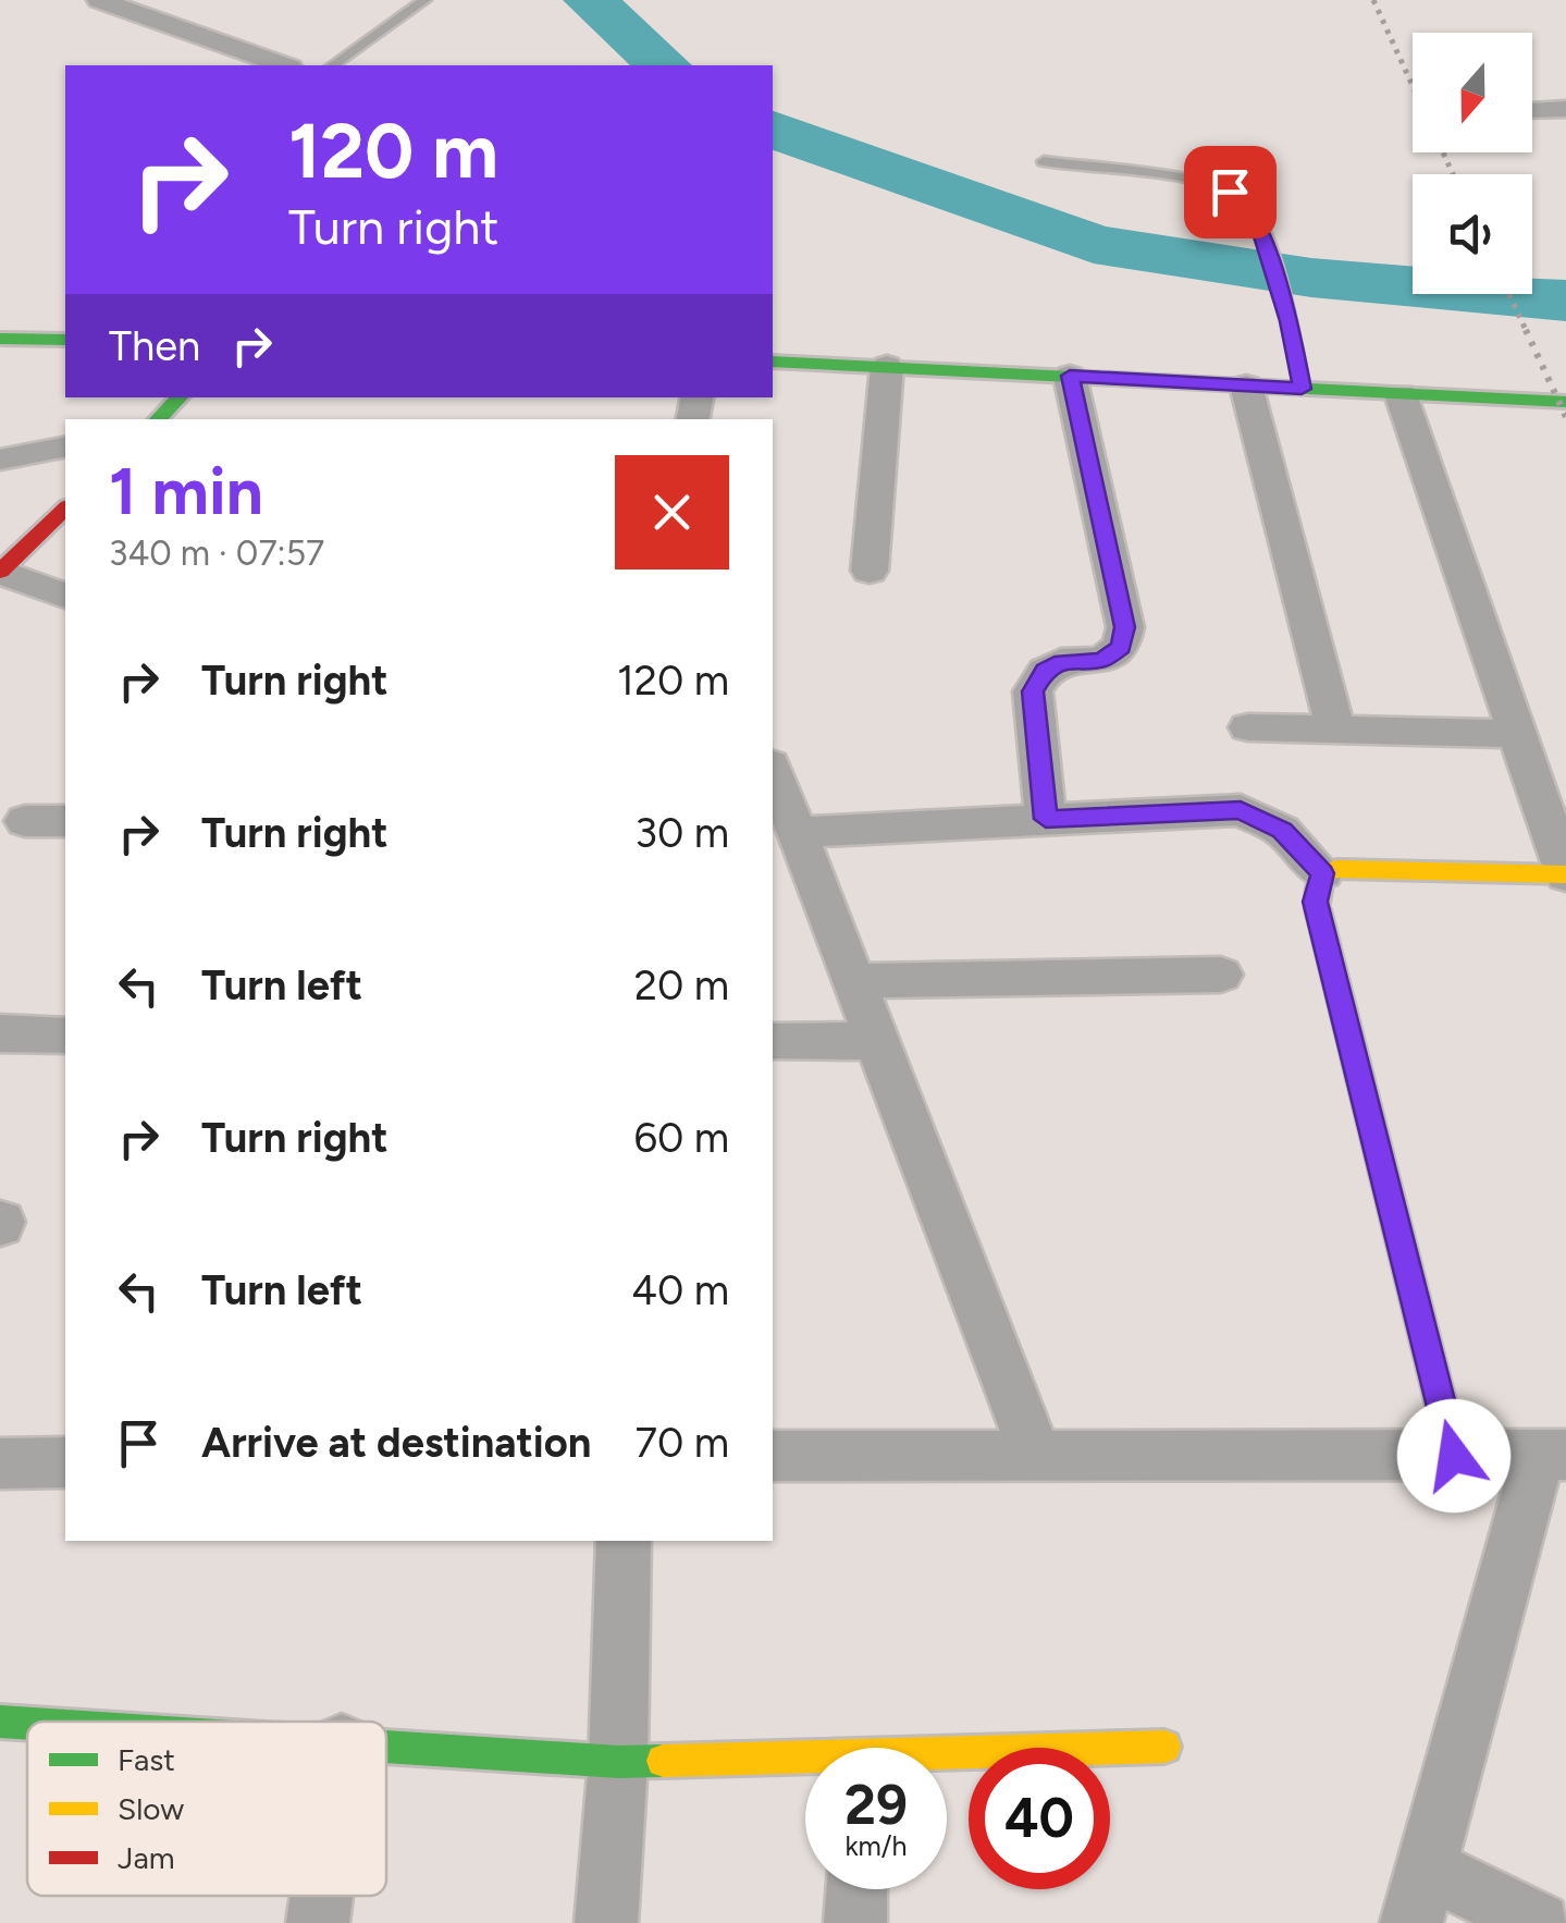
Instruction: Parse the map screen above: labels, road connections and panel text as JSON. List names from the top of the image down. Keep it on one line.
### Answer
{"legend":["Fast","Slow","Jam"],"north":"bottom","page":{"turn":["120 m","Turn right"],"then":"Then","heading":["1 min","340 m · 07:57"],"list":[{"name":"Turn right","value":"120 m"},{"name":"Turn right","value":"30 m"},{"name":"Turn left","value":"20 m"},{"name":"Turn right","value":"60 m"},{"name":"Turn left","value":"40 m"},{"name":"Arrive at destination","value":"70 m"}],"speed":"29 km/h","limit":"40"}}
